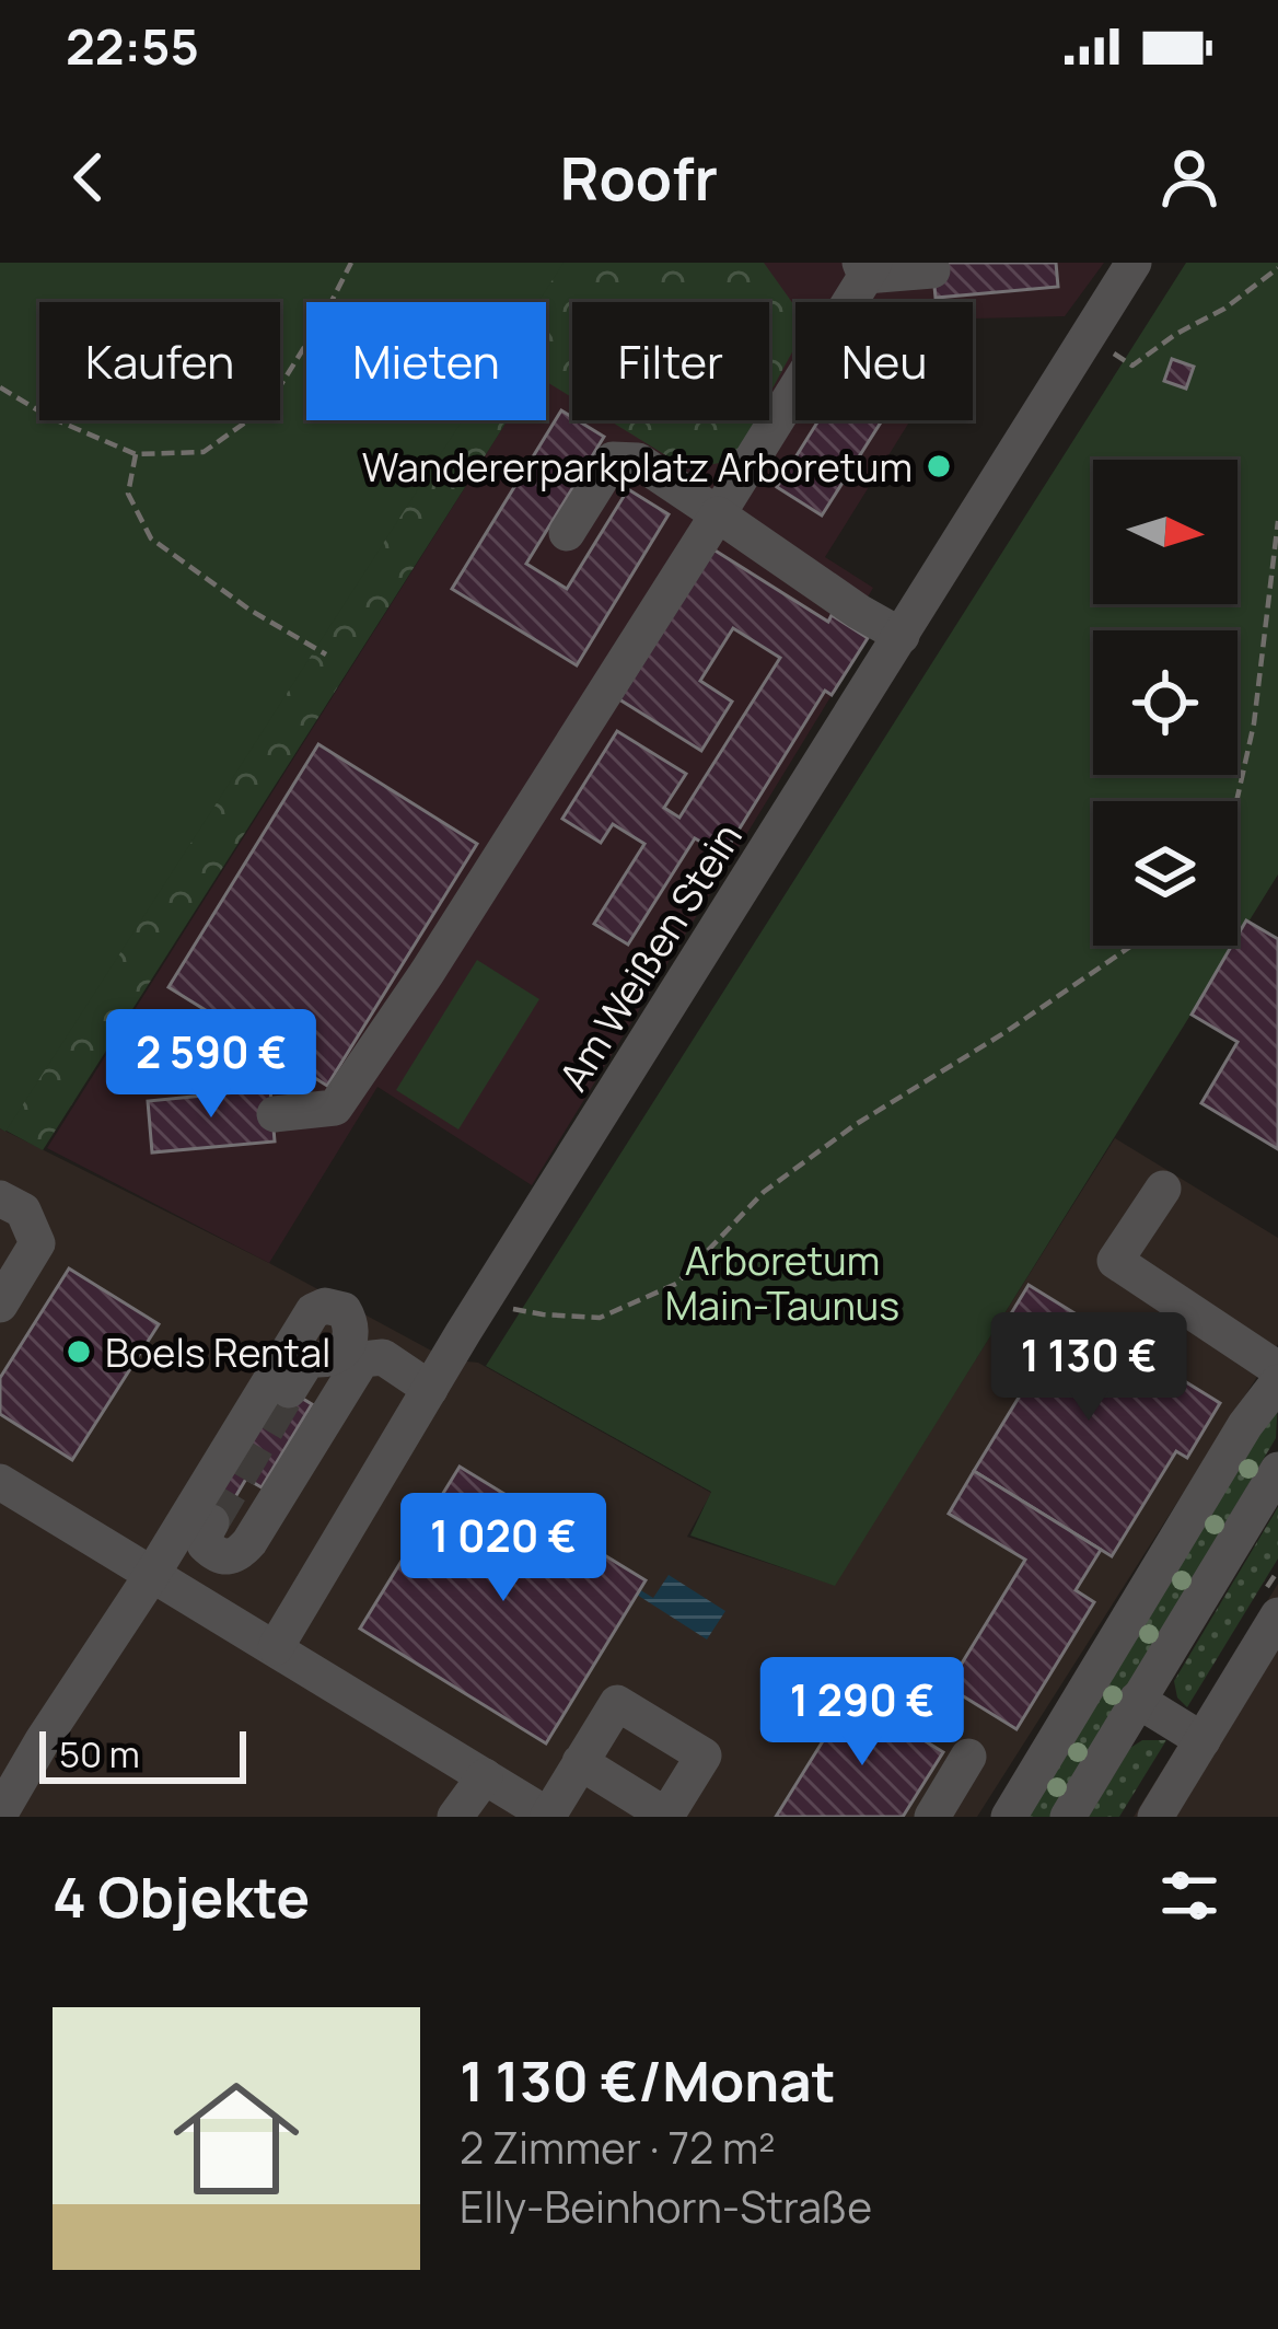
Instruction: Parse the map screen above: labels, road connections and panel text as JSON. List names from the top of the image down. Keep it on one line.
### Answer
{"streets":{"street":["Am Weißen Stein"]},"parks":["Arboretum Main-Taunus"],"places":["Wandererparkplatz Arboretum","Boels Rental"],"scale_bar":"50 m","north":"right","page":{"status":"22:55","header":"Roofr","chip":["Kaufen","Mieten","Filter","Neu"],"price":["2 590 €","1 130 €","1 020 €","1 290 €"],"scale":"50 m","heading":"4 Objekte","list":[{"name":"1 130 €/Monat","note":"2 Zimmer · 72 m² · Elly-Beinhorn-Straße"}]}}
